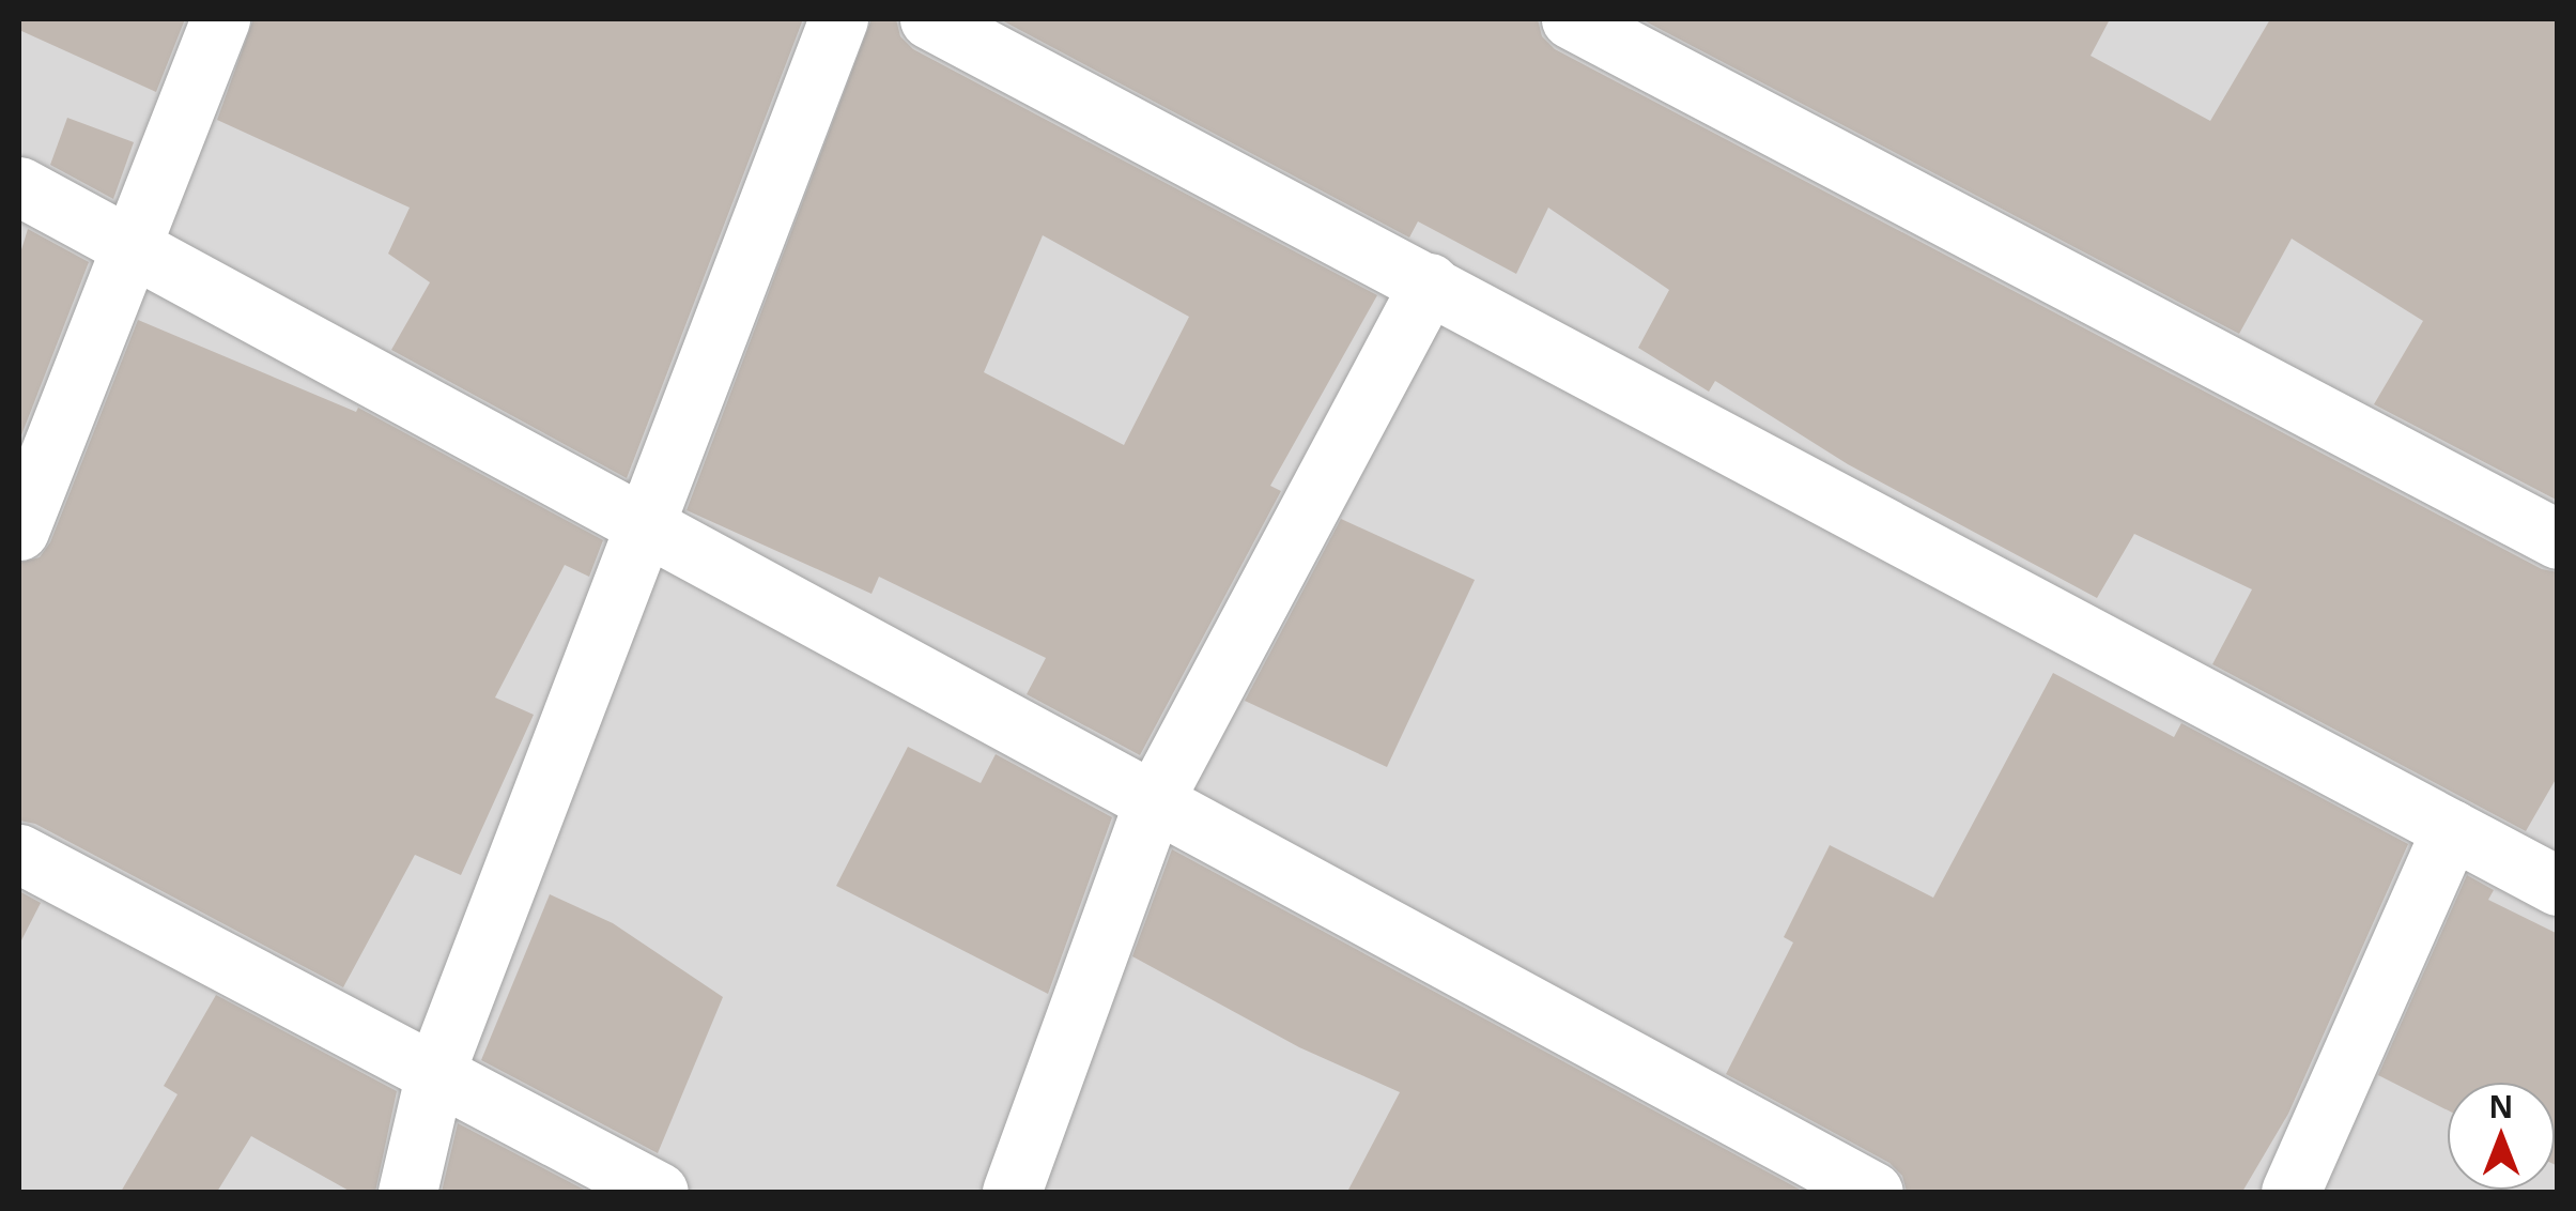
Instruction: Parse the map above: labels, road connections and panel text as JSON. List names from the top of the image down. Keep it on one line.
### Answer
{"north":"top"}
